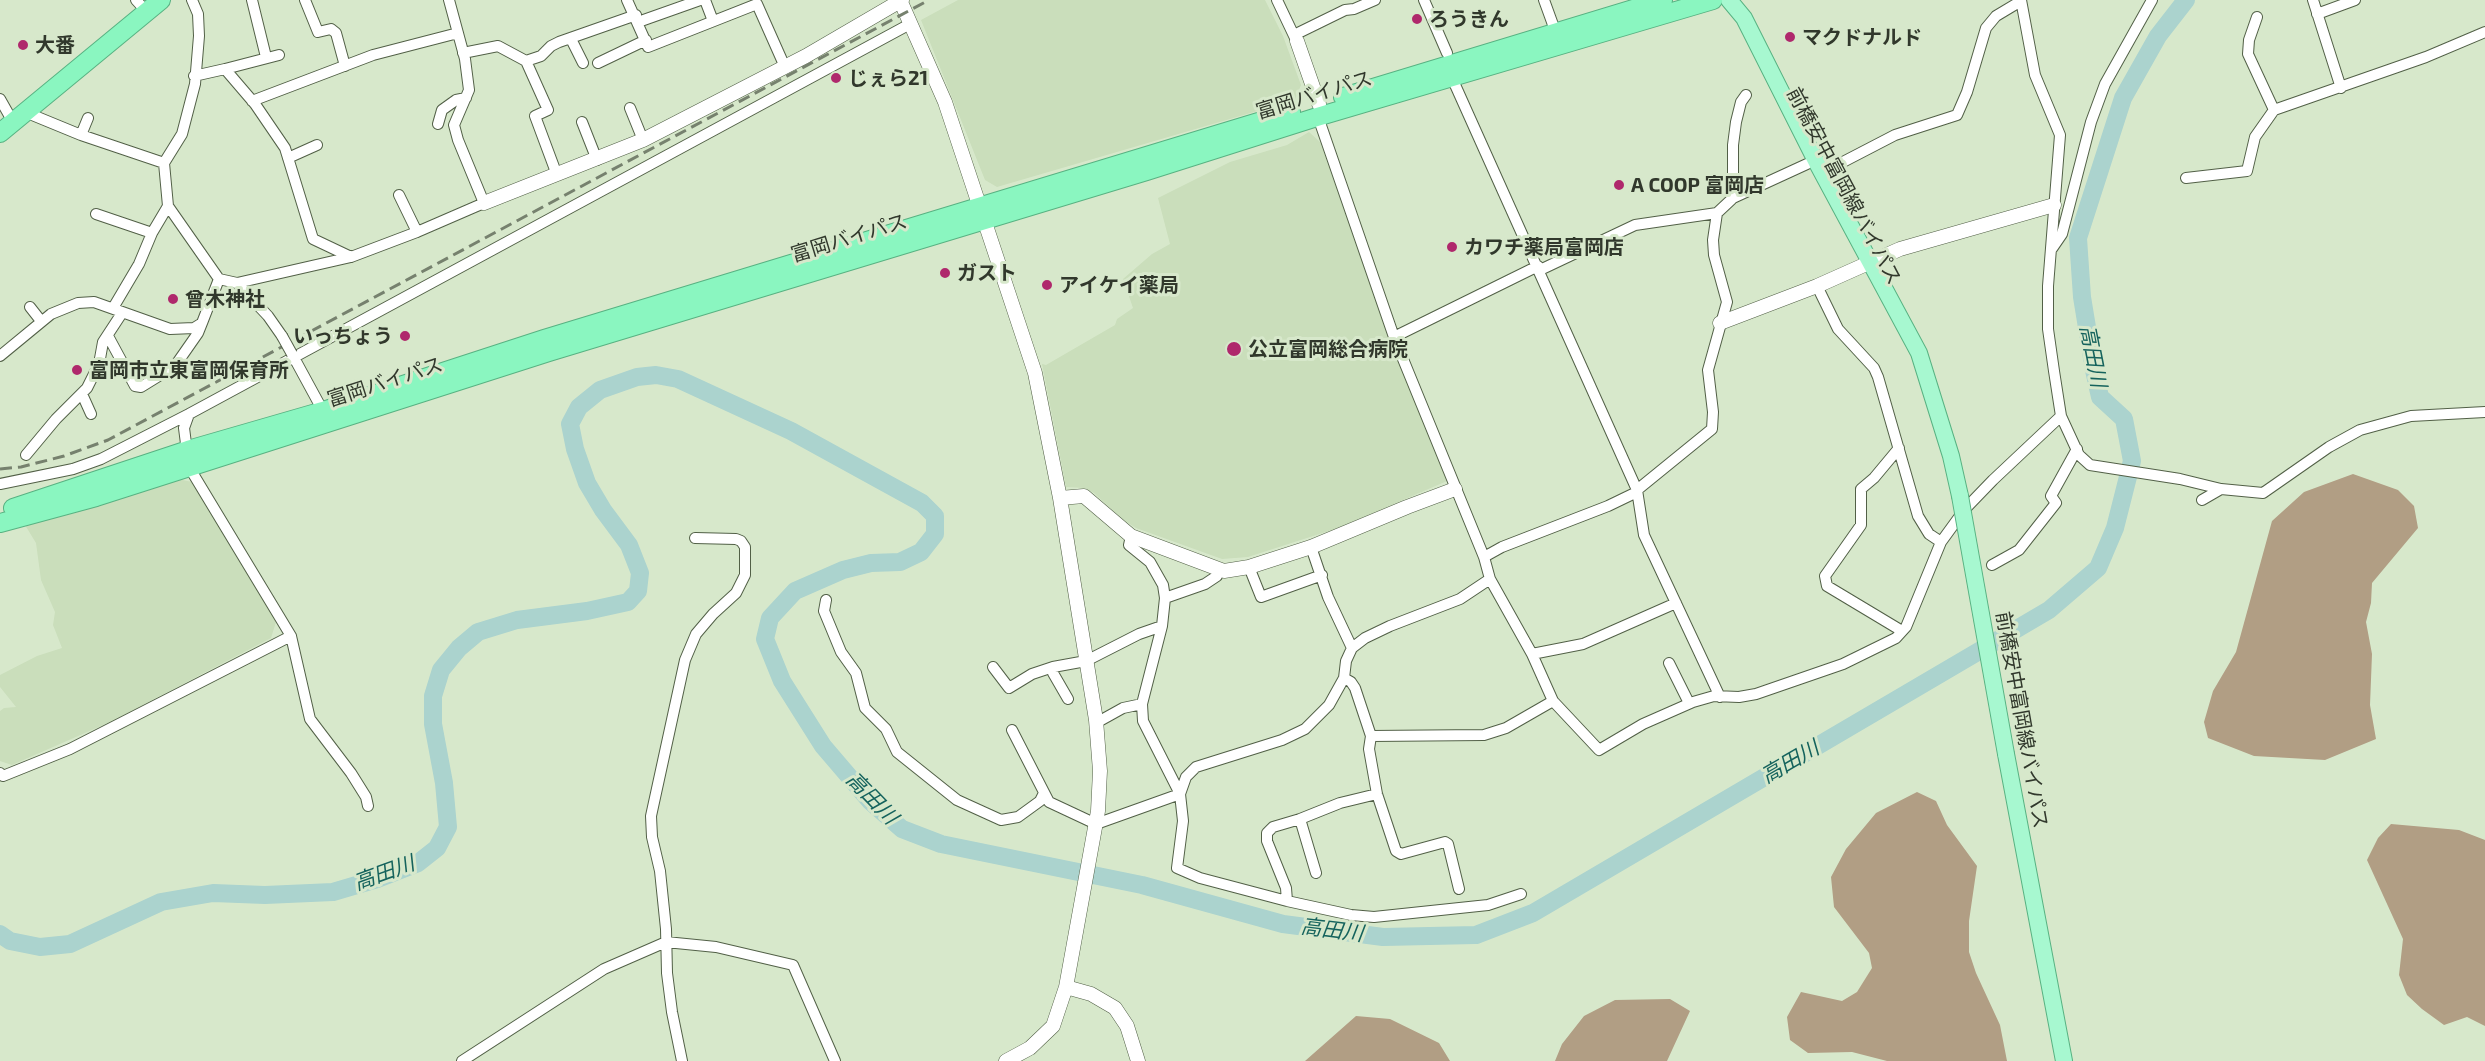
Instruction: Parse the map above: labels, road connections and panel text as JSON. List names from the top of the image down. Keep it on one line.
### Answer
{"streets":{"highway":["富岡バイパス"],"main road":["前橋安中富岡線バイパス"]},"water":["高田川"],"places":["ろうきん","マクドナルド","大番","じぇら21","A COOP 富岡店","カワチ薬局富岡店","ガスト","アイケイ薬局","曾木神社","いっちょう","公立富岡総合病院","富岡市立東富岡保育所"]}
